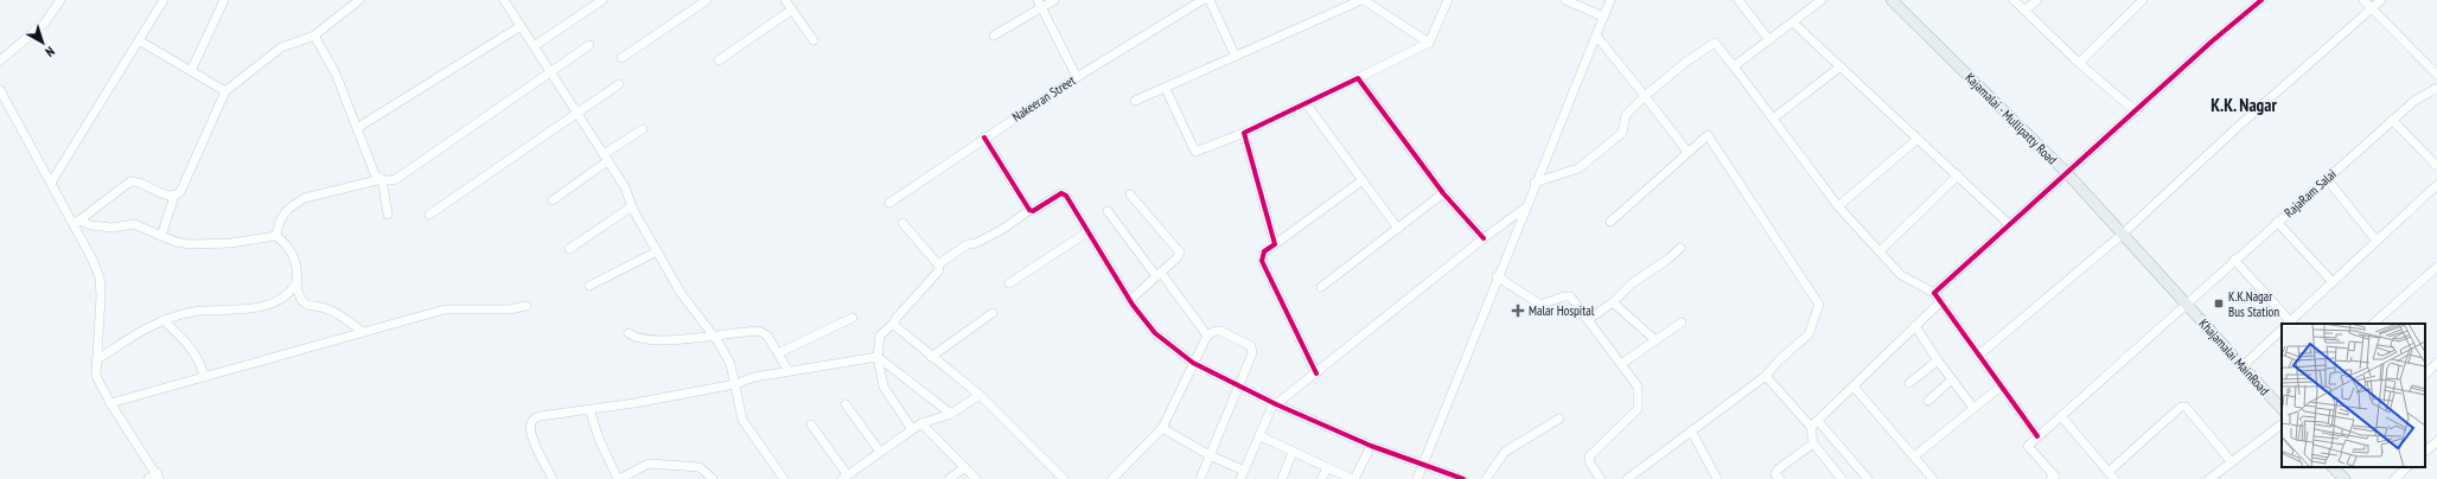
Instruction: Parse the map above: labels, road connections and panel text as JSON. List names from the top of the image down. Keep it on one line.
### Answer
{"streets":{"main road":["Kajamalai - Mullipatty Road","Khajamalai MainRoad"],"street":["Nakeeran Street","RajaRam Salai"]},"crossings":[["Kajamalai - Mullipatty Road","RajaRam Salai"],["Kajamalai - Mullipatty Road","Khajamalai MainRoad"],["RajaRam Salai","Khajamalai MainRoad"]],"districts":["K.K. Nagar"],"places":{"transit":["K.K.Nagar Bus Station"],"health":["Malar Hospital"]},"north":"bottom right"}
